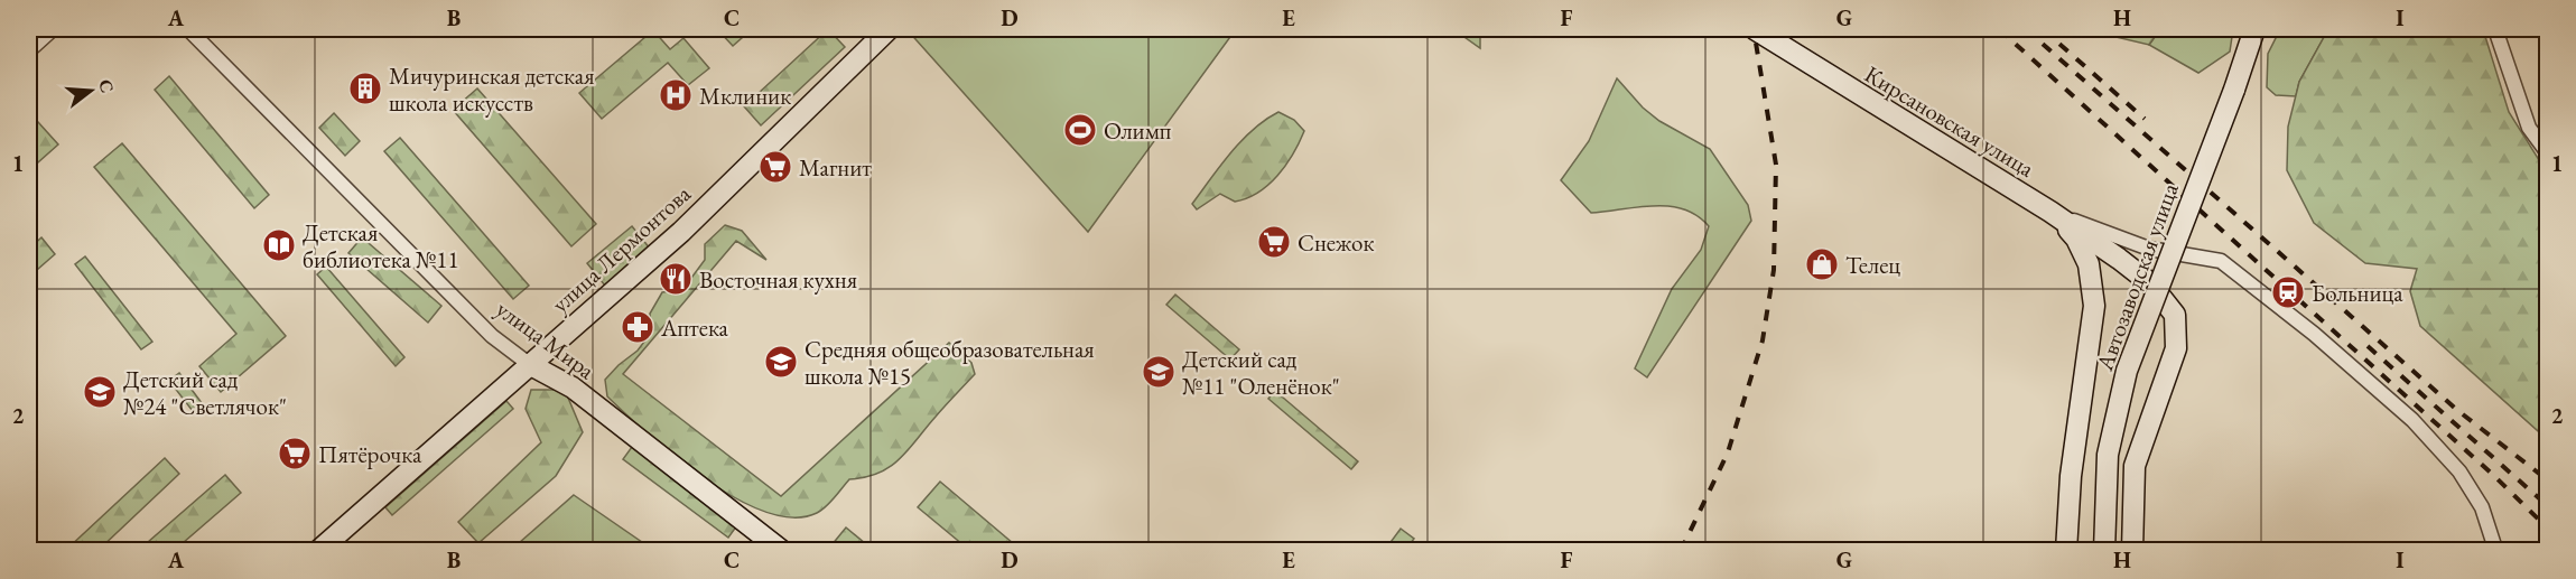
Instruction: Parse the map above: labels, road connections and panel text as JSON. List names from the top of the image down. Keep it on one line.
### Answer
{"streets":{"main road":["Кирсановская улица","улица Лермонтова","Автозаводская улица","улица Мира"]},"crossings":[["улица Лермонтова","улица Мира"]],"places":{"building":["Мичуринская детская школа искусств"],"hospital":["Мклиник"],"sports":["Олимп"],"supermarket":["Магнит","Снежок","Пятёрочка"],"library":["Детская библиотека №11"],"shop":["Телец"],"restaurant":["Восточная кухня"],"station":["Больница"],"pharmacy":["Аптека"],"school or university":["Средняя общеобразовательная школа №15","Детский сад №11 \"Оленёнок\"","Детский сад №24 \"Светлячок\""]},"north":"right","grid":{"columns":["A","B","C","D","E","F","G","H","I"],"rows":["1","2"]}}
